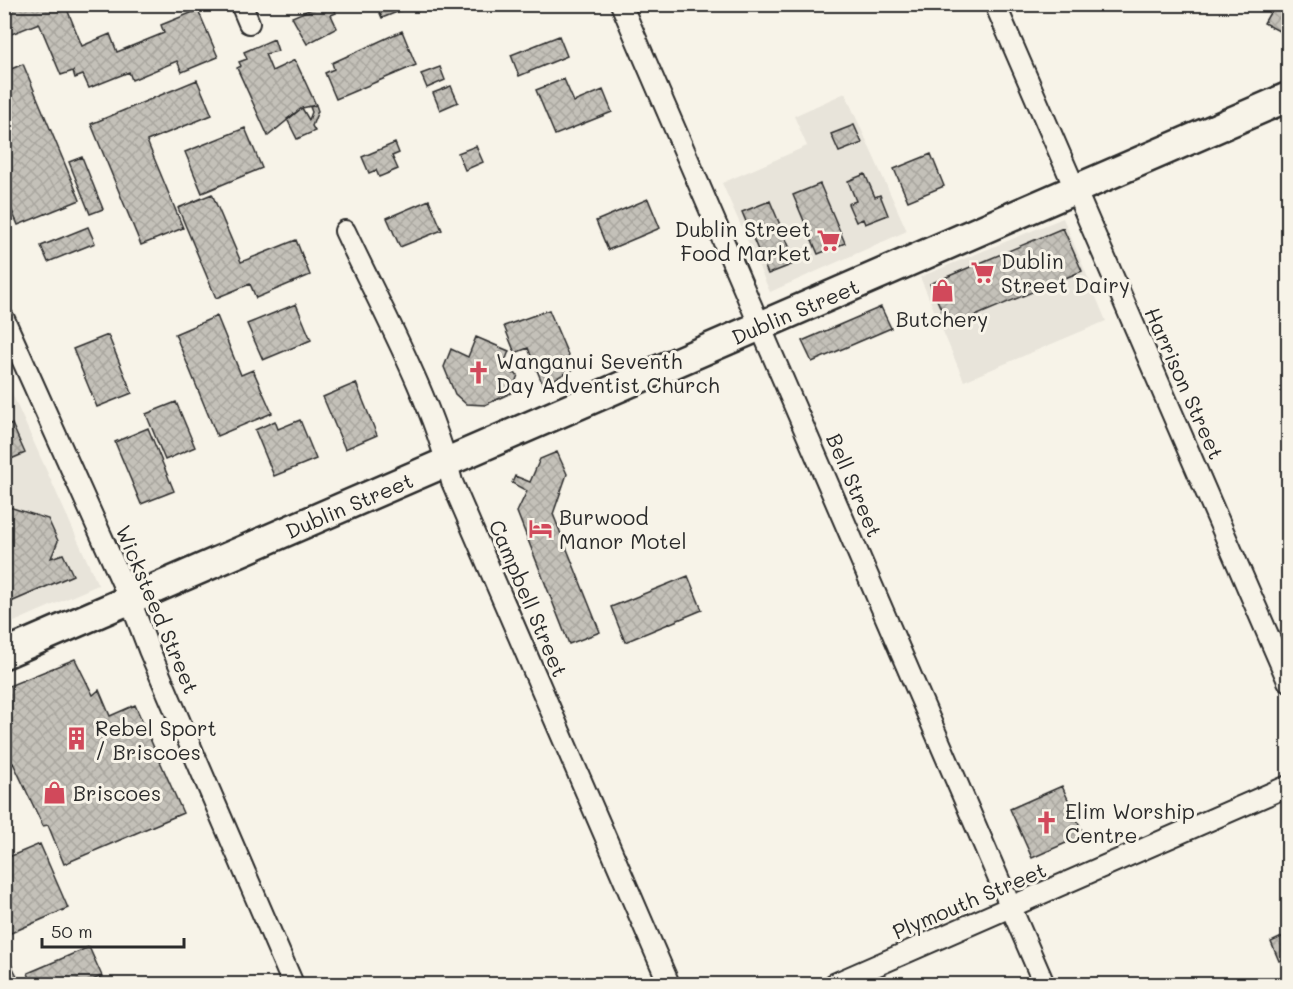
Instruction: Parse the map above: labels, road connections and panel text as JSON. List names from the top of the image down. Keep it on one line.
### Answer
{"streets":{"main road":["Dublin Street"],"street":["Harrison Street","Bell Street","Campbell Street","Wicksteed Street","Plymouth Street"]},"crossings":[["Dublin Street","Harrison Street"],["Dublin Street","Bell Street"],["Dublin Street","Campbell Street"],["Dublin Street","Wicksteed Street"],["Bell Street","Plymouth Street"]],"places":{"supermarket":["Dublin Street Food Market","Dublin Street Dairy"],"shop":["Butchery","Briscoes"],"church":["Wanganui Seventh Day Adventist Church","Elim Worship Centre"],"hotel":["Burwood Manor Motel"],"building":["Rebel Sport / Briscoes"]},"scale_bar":"50 m"}
